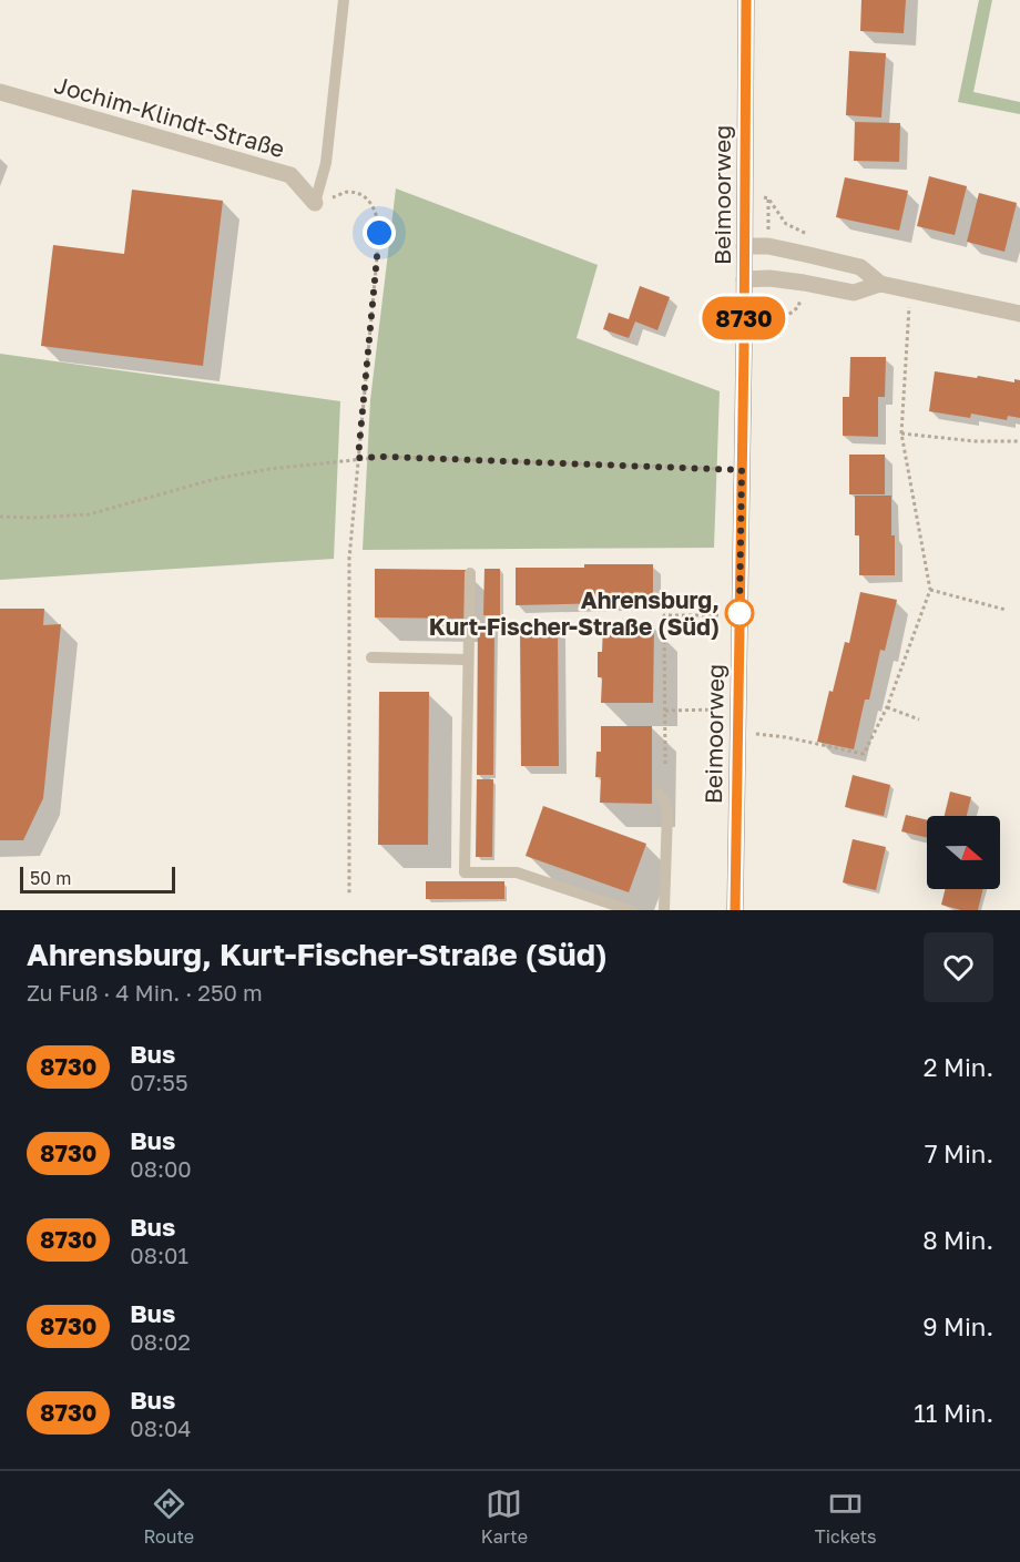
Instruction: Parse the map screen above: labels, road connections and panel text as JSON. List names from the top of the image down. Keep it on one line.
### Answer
{"streets":{"main road":["Beimoorweg"],"street":["Jochim-Klindt-Straße"]},"places":["Ahrensburg, Kurt-Fischer-Straße (Süd)"],"lines":["bus line 8730"],"scale_bar":"50 m","north":"right","page":{"on_map":"8730","scale":"50 m","heading":["Ahrensburg, Kurt-Fischer-Straße (Süd)","Zu Fuß · 4 Min. · 250 m"],"list":[{"mark":"8730","name":"Bus","note":"07:55","value":"2 Min."},{"mark":"8730","name":"Bus","note":"08:00","value":"7 Min."},{"mark":"8730","name":"Bus","note":"08:01","value":"8 Min."},{"mark":"8730","name":"Bus","note":"08:02","value":"9 Min."},{"mark":"8730","name":"Bus","note":"08:04","value":"11 Min."}],"tabs":["Route","Karte","Tickets"]}}
